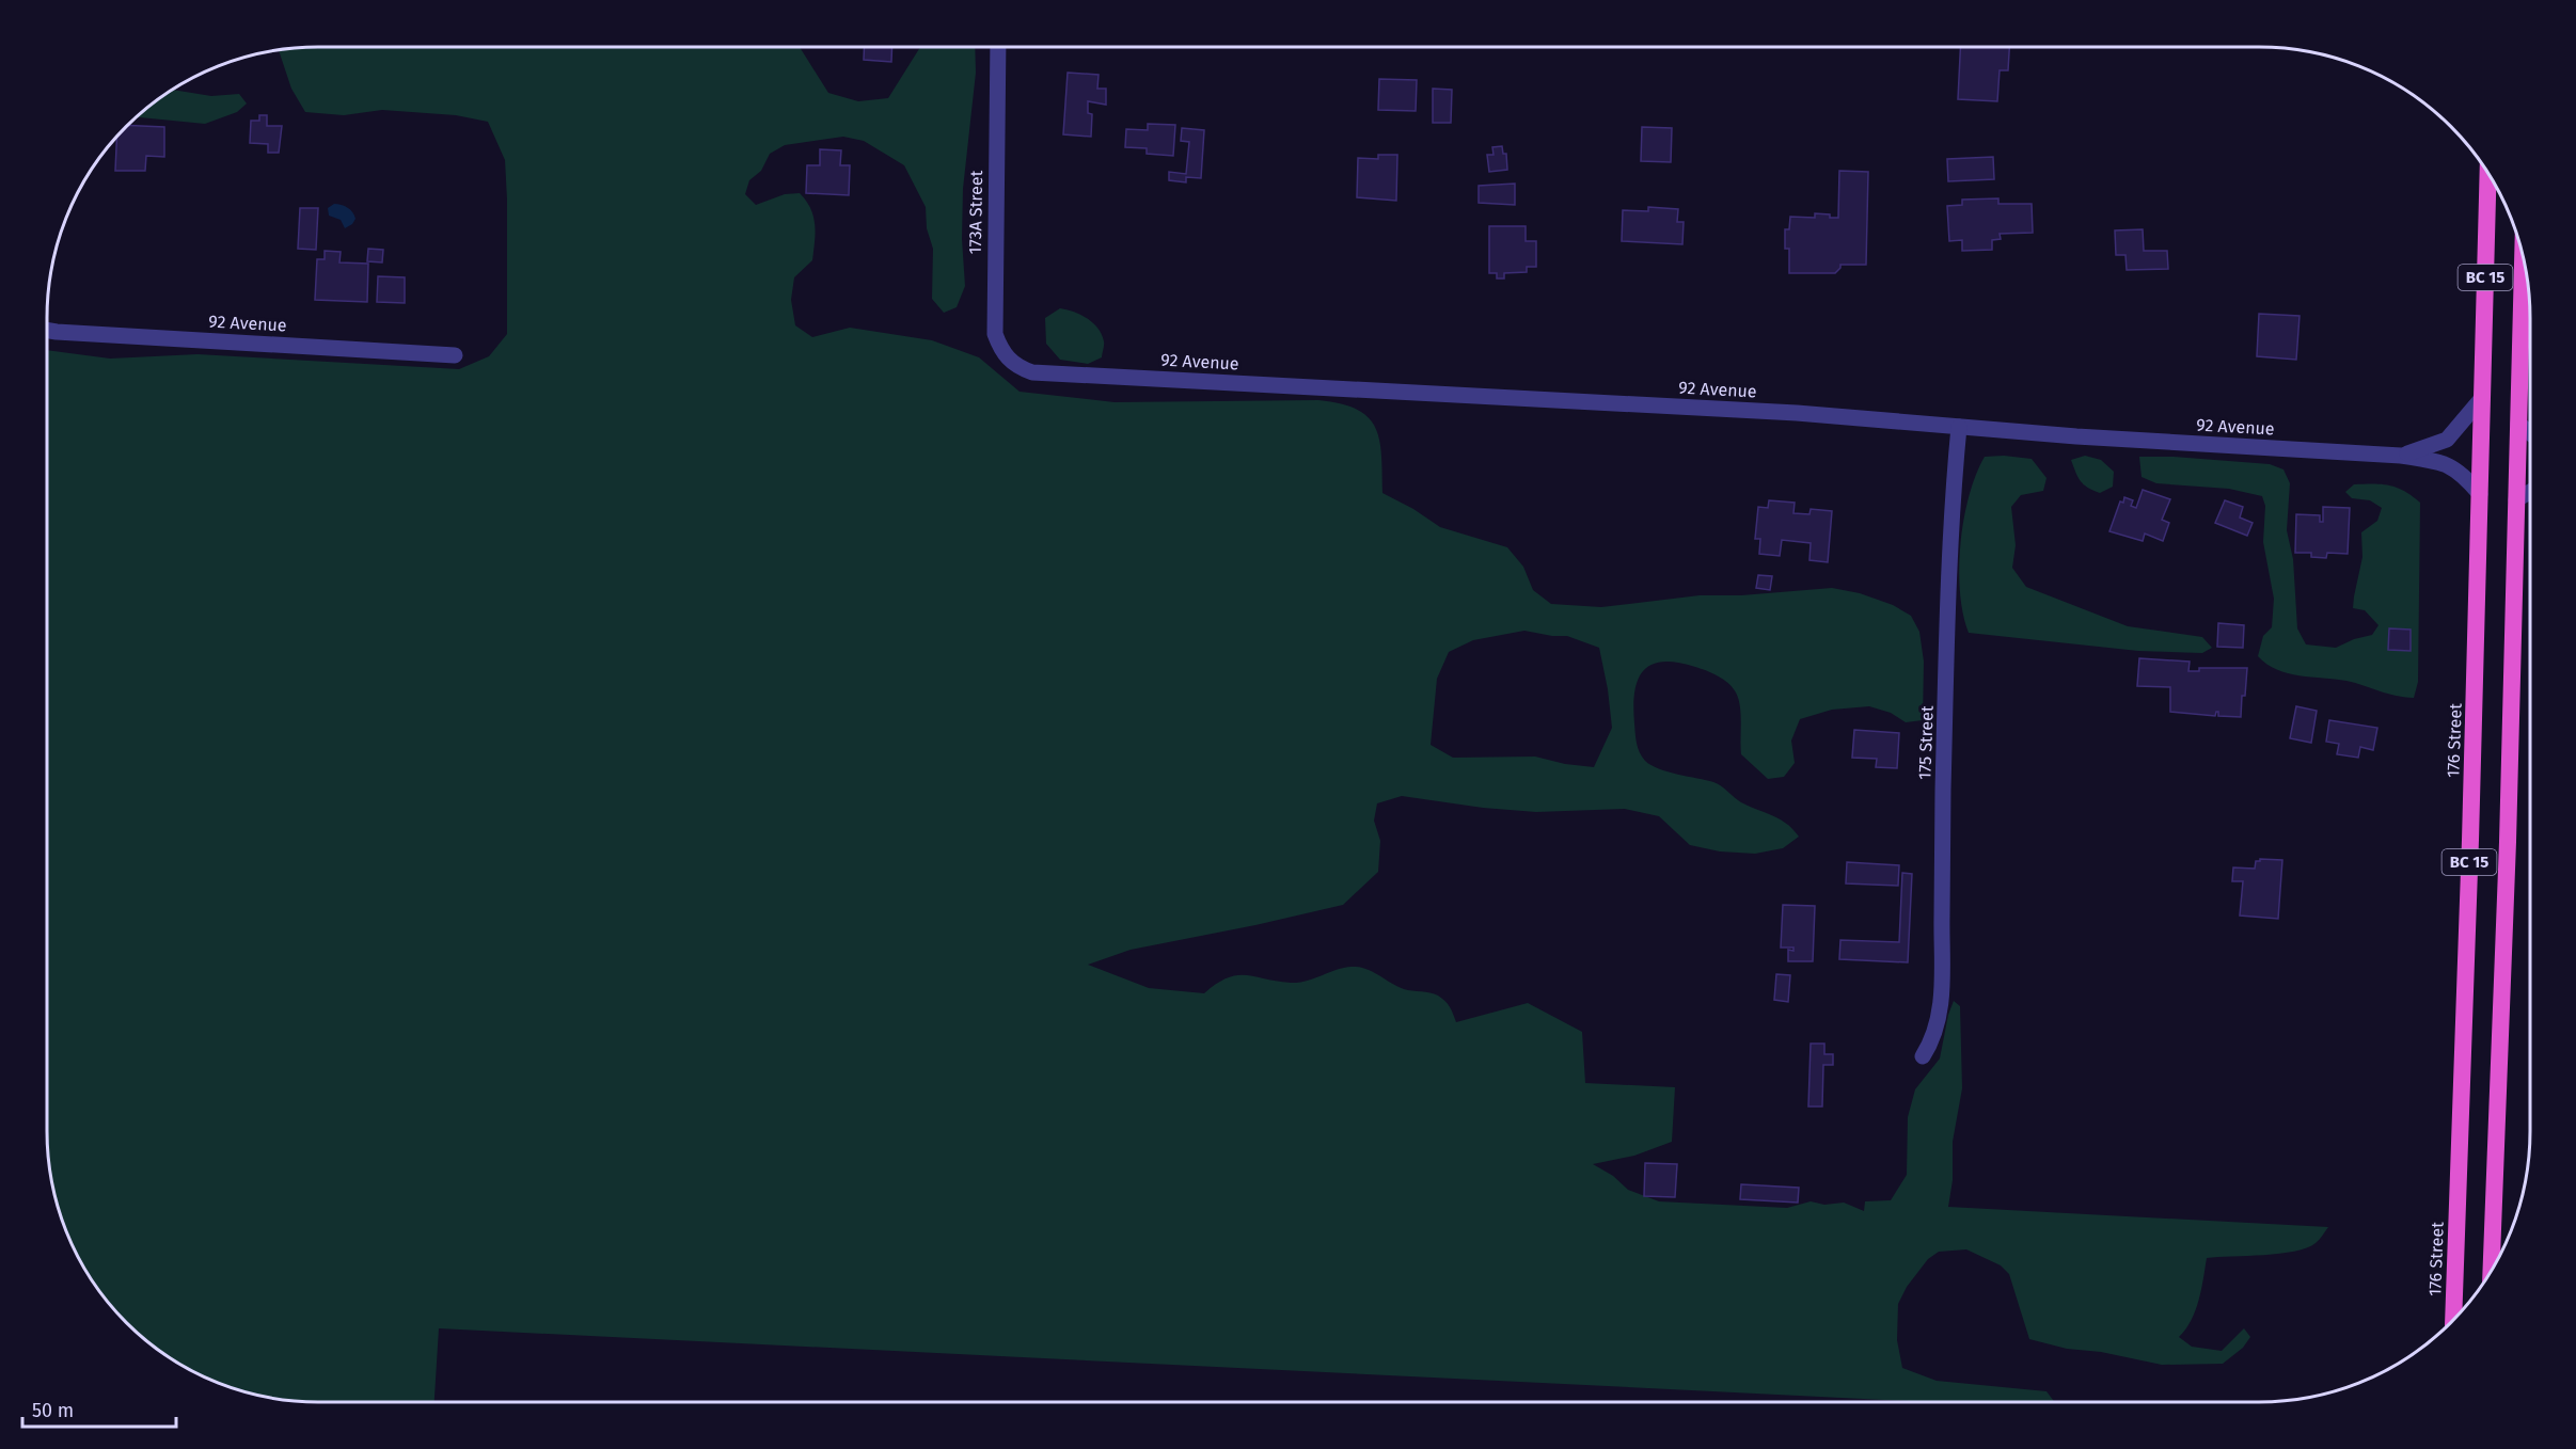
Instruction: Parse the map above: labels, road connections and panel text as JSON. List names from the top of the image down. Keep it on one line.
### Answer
{"streets":{"highway":["BC 15","176 Street"],"street":["173A Street","92 Avenue","175 Street"]},"crossings":[["173A Street","92 Avenue"],["92 Avenue","176 Street"],["92 Avenue","175 Street"]],"scale_bar":"50 m"}
